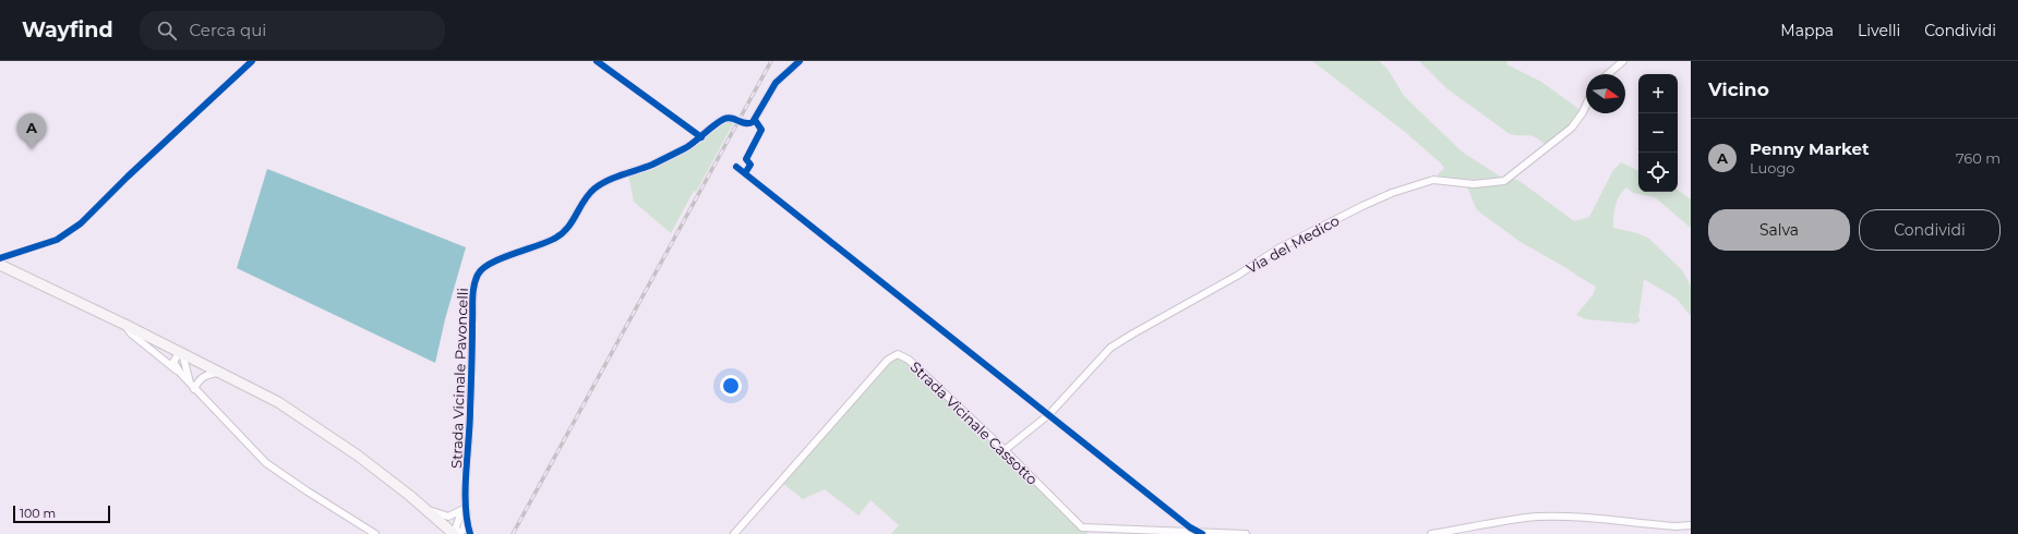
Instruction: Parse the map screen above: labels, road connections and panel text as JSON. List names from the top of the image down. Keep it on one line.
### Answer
{"streets":{"street":["Via del Medico","Strada Vicinale Pavoncelli","Strada Vicinale Cassotto"]},"crossings":[["Via del Medico","Strada Vicinale Cassotto"]],"scale_bar":"100 m","north":"right","page":{"header":"Wayfind","search":"Cerca qui","nav":["Mappa","Livelli","Condividi"],"heading":"Vicino","map_buttons":["+","−"],"pins":"A","list":[{"mark":"A","name":"Penny Market","note":"Luogo","value":"760 m"}],"buttons":["Salva","Condividi"],"scale":"100 m"}}
